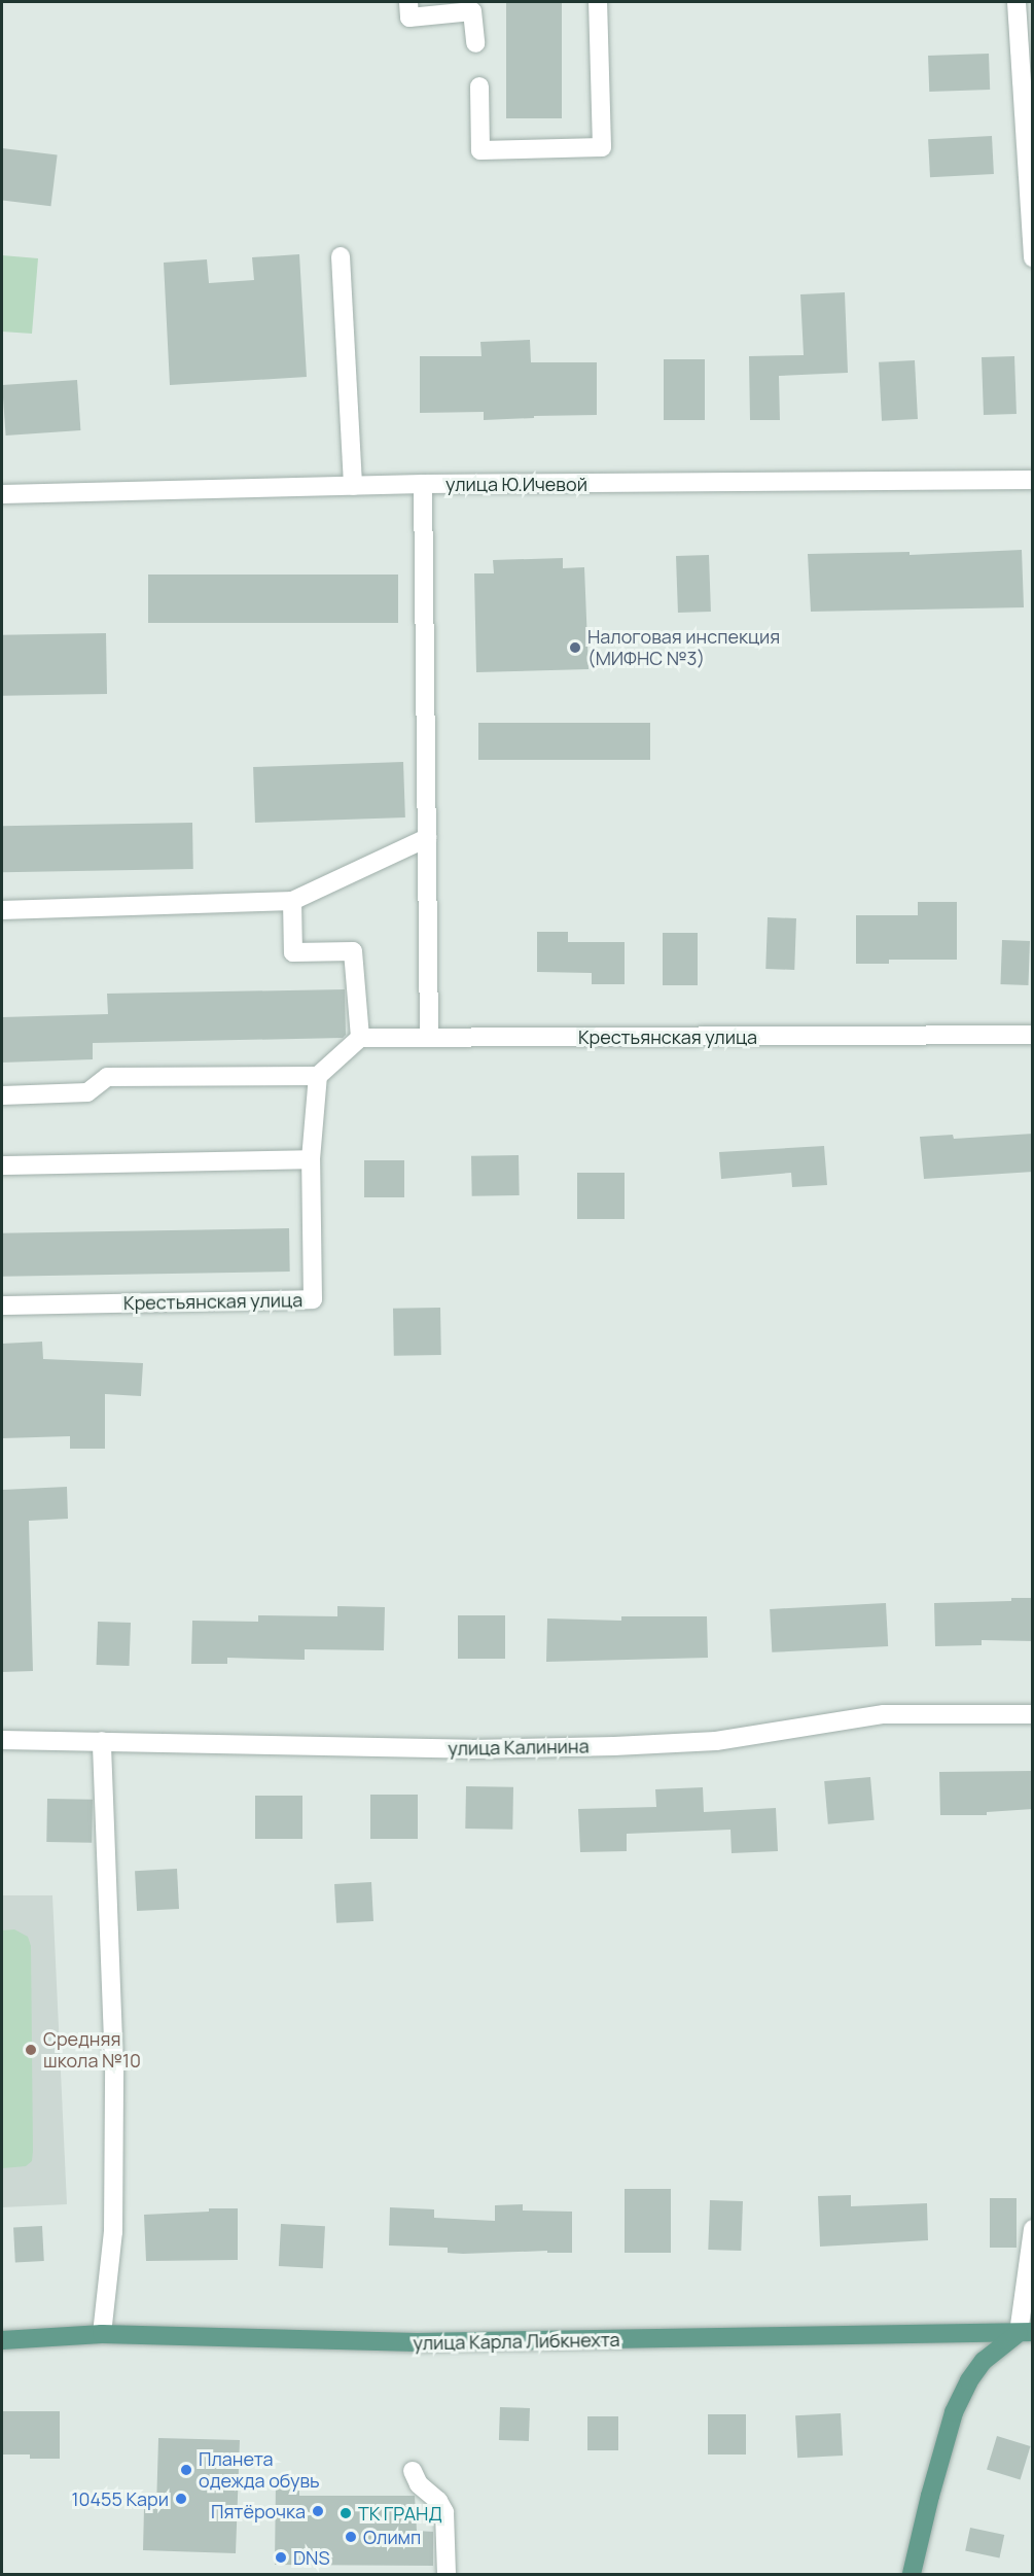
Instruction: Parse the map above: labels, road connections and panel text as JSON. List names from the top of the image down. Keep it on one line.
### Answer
{"streets":{"main road":["улица Карла Либкнехта"],"street":["улица Ю.Ичевой","Крестьянская улица","улица Калинина"]},"places":["Налоговая инспекция (МИФНС №3)","Средняя школа №10","Планета одежда обувь","10455 Кари","Пятёрочка","ТК ГРАНД","Олимп","DNS"]}
